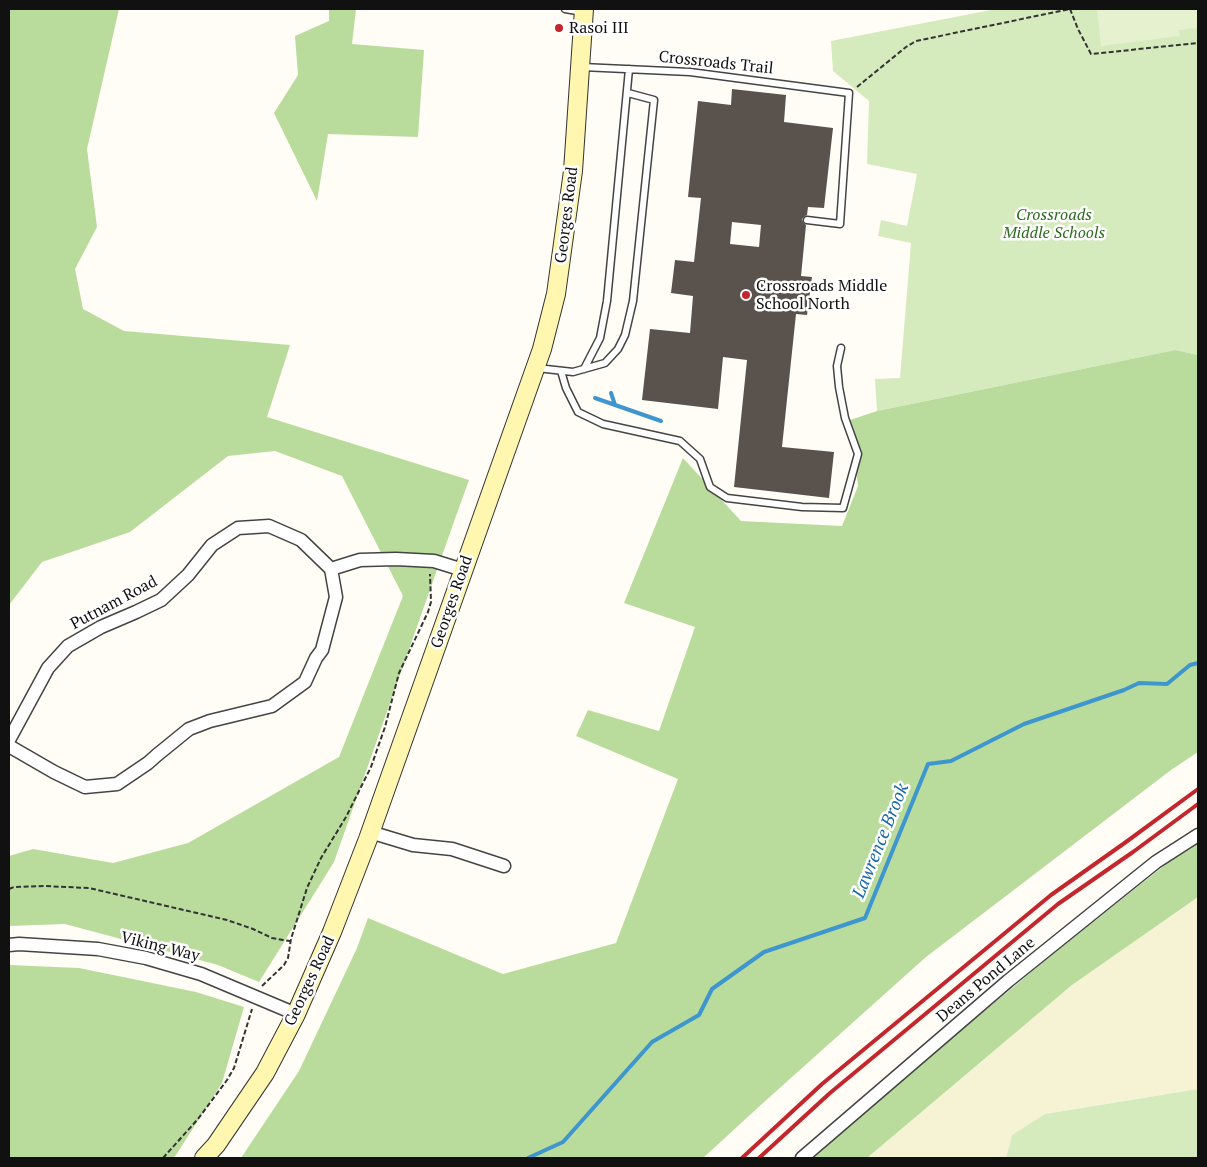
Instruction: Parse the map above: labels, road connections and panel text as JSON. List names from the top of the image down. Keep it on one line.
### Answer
{"streets":{"street":["Georges Road","Putnam Road","Viking Way","Deans Pond Lane"],"lane":["Crossroads Trail"]},"crossings":[["Crossroads Trail","Georges Road"],["Georges Road","Viking Way"]],"water":["Lawrence Brook"],"parks":["Crossroads Middle Schools"],"places":["Rasoi III","Crossroads Middle School North"]}
